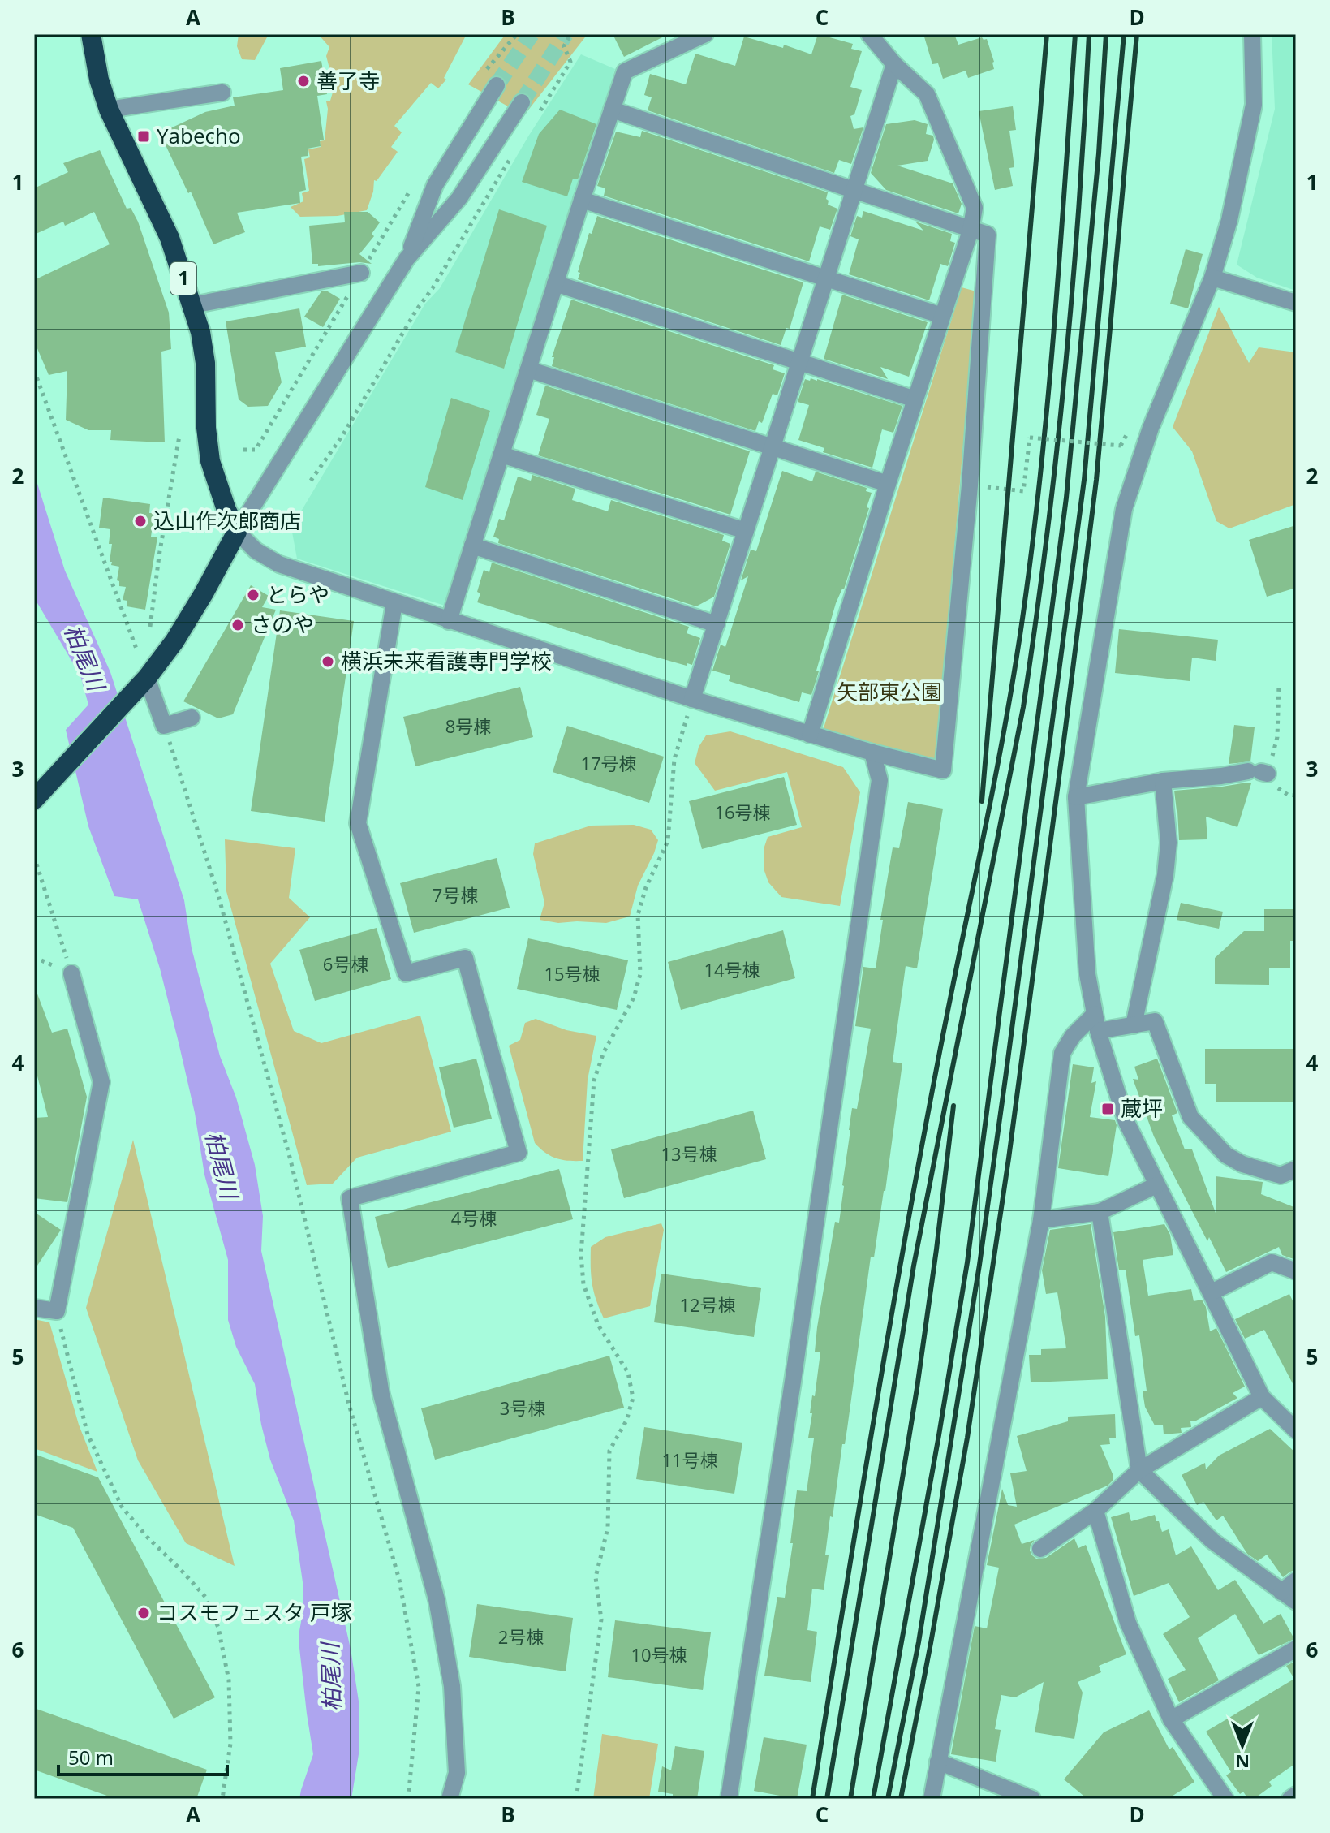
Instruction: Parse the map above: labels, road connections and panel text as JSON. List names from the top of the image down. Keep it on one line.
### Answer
{"streets":{"highway":["1"]},"water":["柏尾川"],"parks":["矢部東公園"],"places":{"other":["善了寺","込山作次郎商店","とらや","さのや","横浜未来看護専門学校","コスモフェスタ 戸塚"],"transit":["Yabecho","蔵坪"]},"house_numbers":["8号棟","17号棟","16号棟","7号棟","6号棟","14号棟","15号棟","13号棟","4号棟","12号棟","3号棟","11号棟","2号棟","10号棟"],"scale_bar":"50 m","north":"bottom","grid":{"columns":["A","B","C","D"],"rows":["1","2","3","4","5","6"]}}
